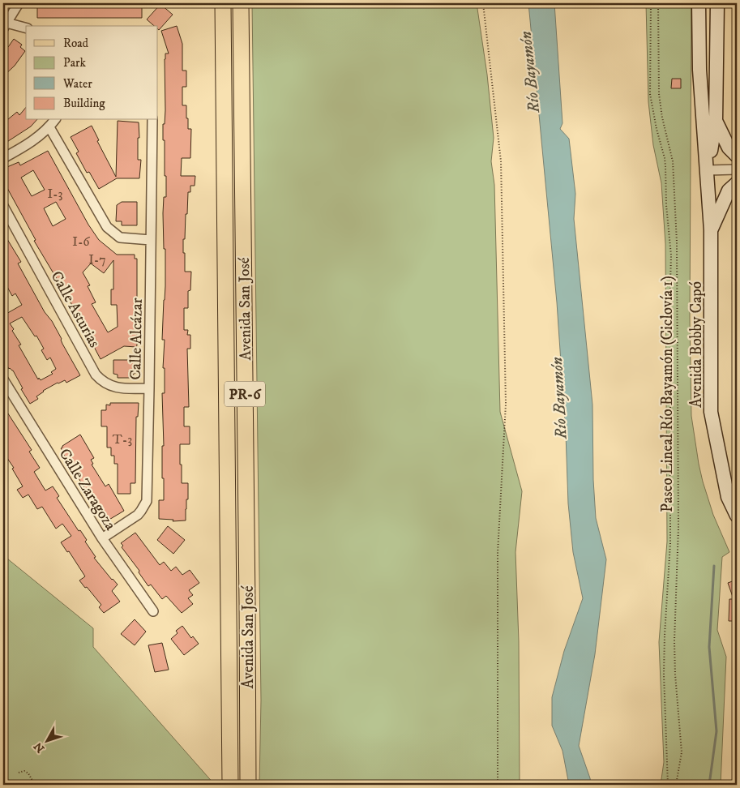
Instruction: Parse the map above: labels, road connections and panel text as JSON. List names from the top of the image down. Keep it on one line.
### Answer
{"streets":{"main road":["Avenida San José","PR-6"],"street":["Calle Asturias","Calle Alcázar","Avenida Bobby Capó","Calle Zaragoza"],"path":["Paseo Lineal Río Bayamón (Ciclovía 1)"]},"crossings":[["Calle Asturias","Calle Alcázar"],["Calle Alcázar","Calle Zaragoza"]],"water":["Río Bayamón"],"house_numbers":["I-3","I-6","I-7","T-3"],"legend":["Road","Park","Water","Building"],"north":"bottom left"}
